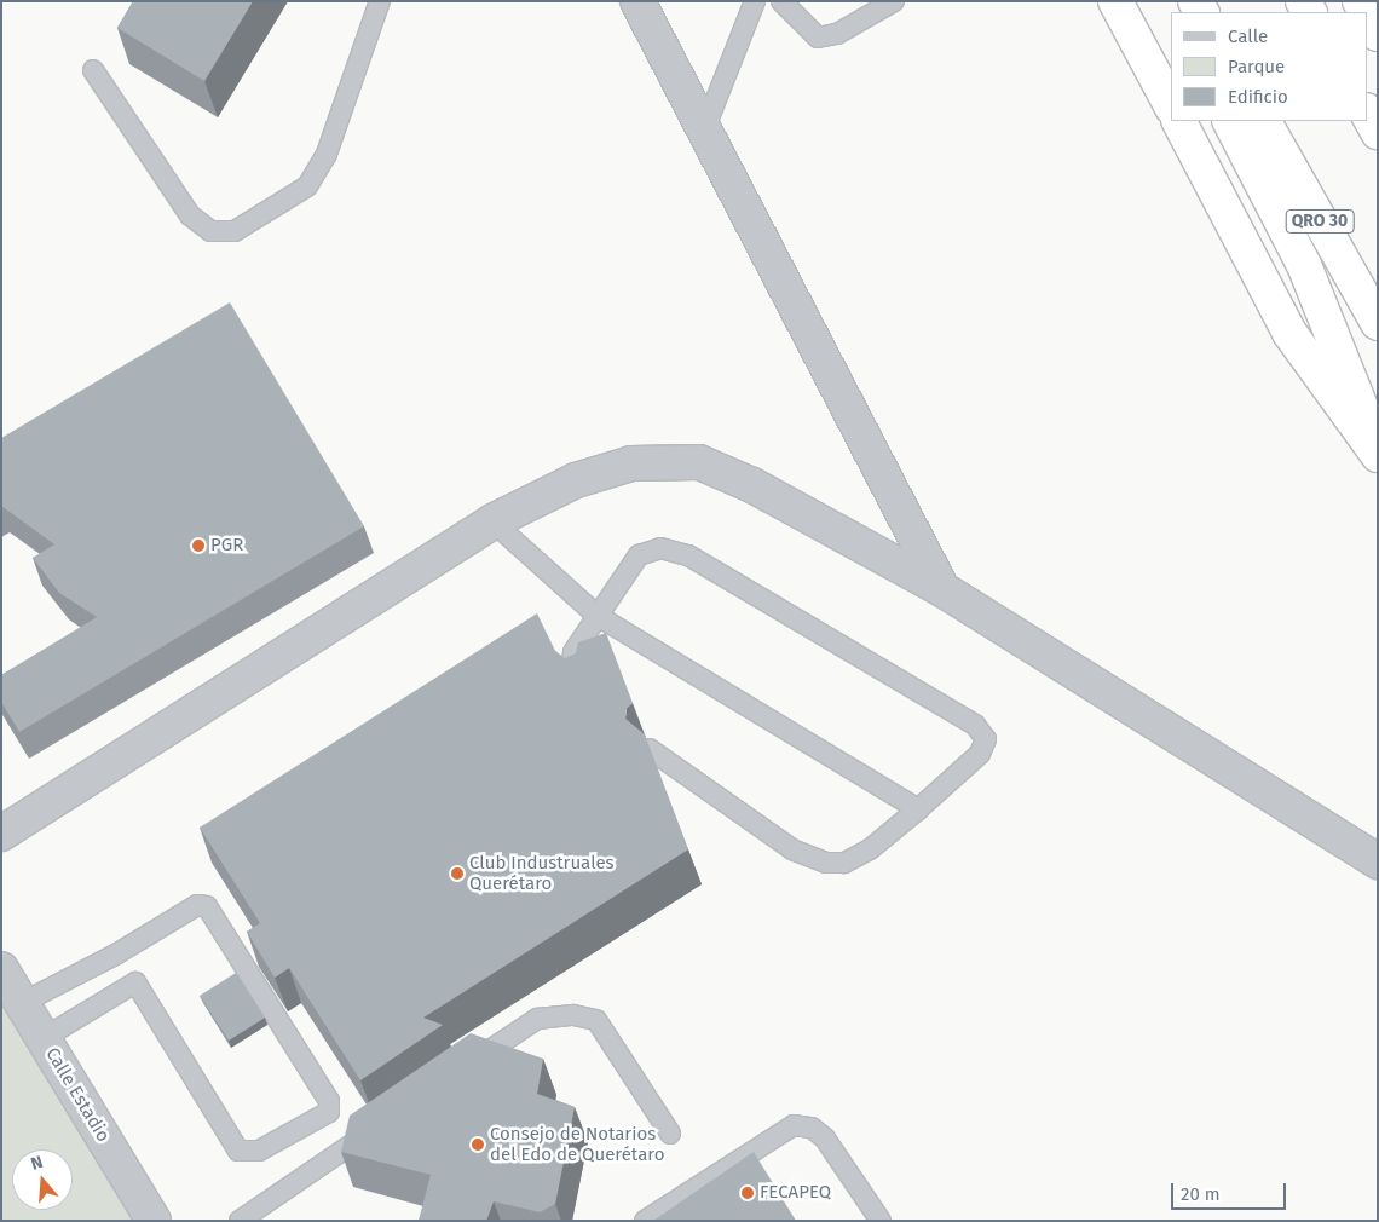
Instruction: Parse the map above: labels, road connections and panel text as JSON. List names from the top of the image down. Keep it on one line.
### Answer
{"streets":{"highway":["QRO 30"],"street":["Calle Estadio"]},"places":["PGR","Club Industruales Querétaro","Consejo de Notarios del Edo de Querétaro","FECAPEQ"],"legend":["Calle","Parque","Edificio"],"scale_bar":"20 m","north":"top"}
